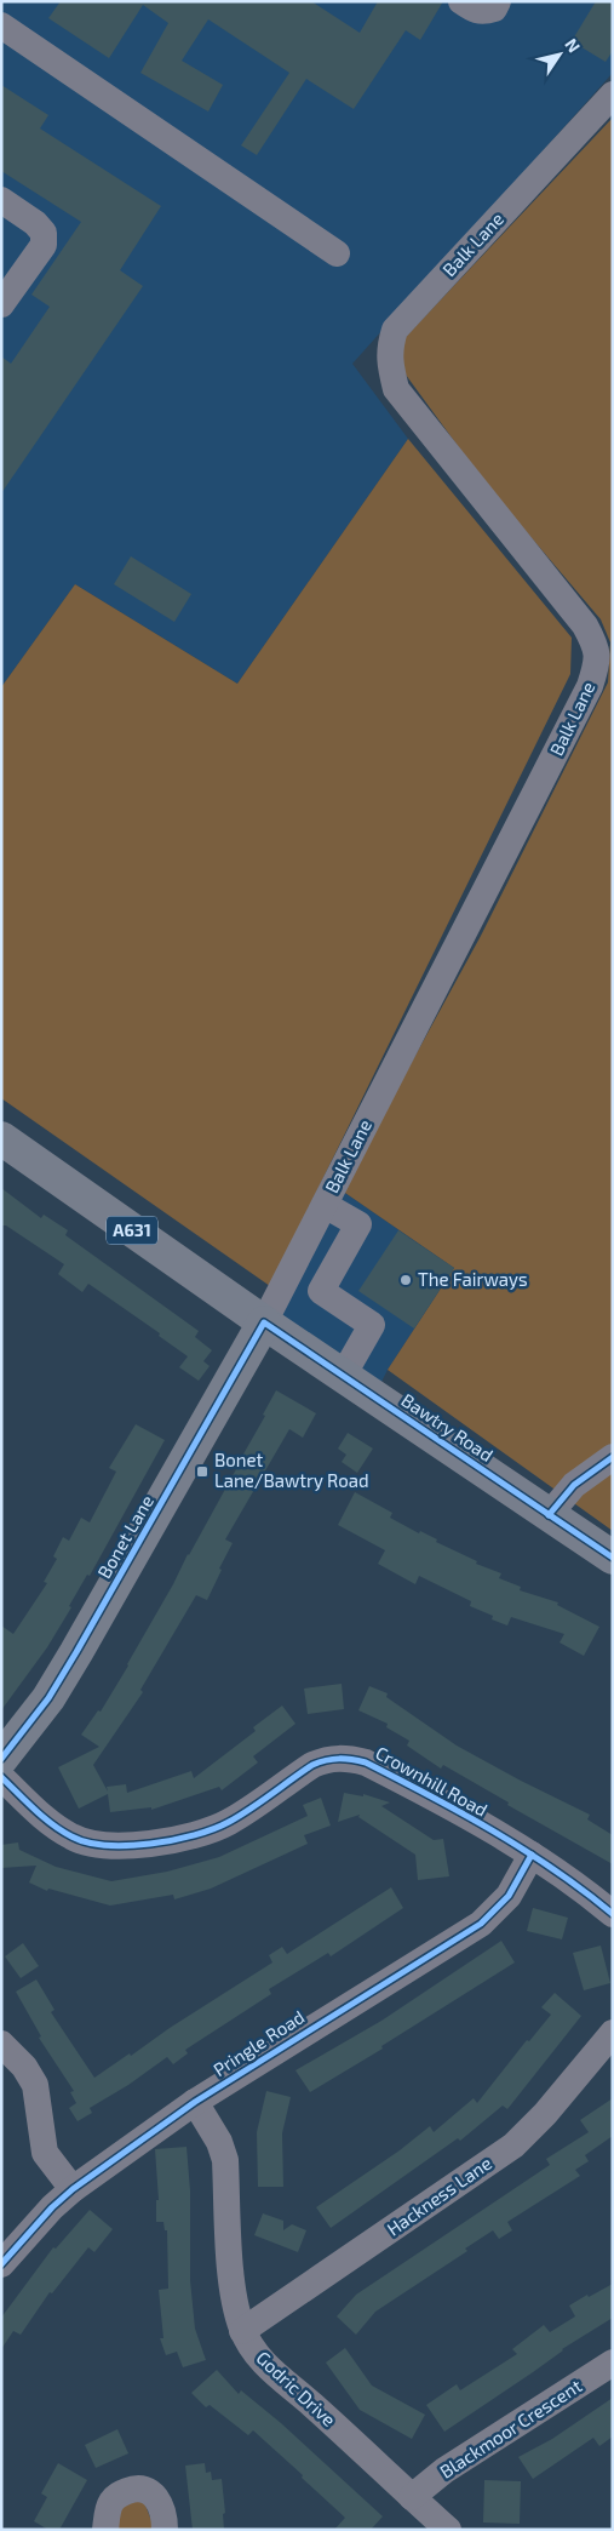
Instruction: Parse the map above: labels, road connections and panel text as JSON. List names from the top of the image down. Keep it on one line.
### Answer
{"streets":{"main road":["A631","Bawtry Road","Bonet Lane"],"street":["Balk Lane","Crownhill Road","Pringle Road","Hackness Lane","Godric Drive","Blackmoor Crescent"]},"crossings":[["Balk Lane","Bawtry Road"],["Balk Lane","Bonet Lane"],["Bawtry Road","Bonet Lane"],["Crownhill Road","Pringle Road"],["Pringle Road","Godric Drive"],["Hackness Lane","Godric Drive"],["Godric Drive","Blackmoor Crescent"]],"places":{"other":["The Fairways"],"transit":["Bonet Lane/Bawtry Road"]},"north":"top right"}
